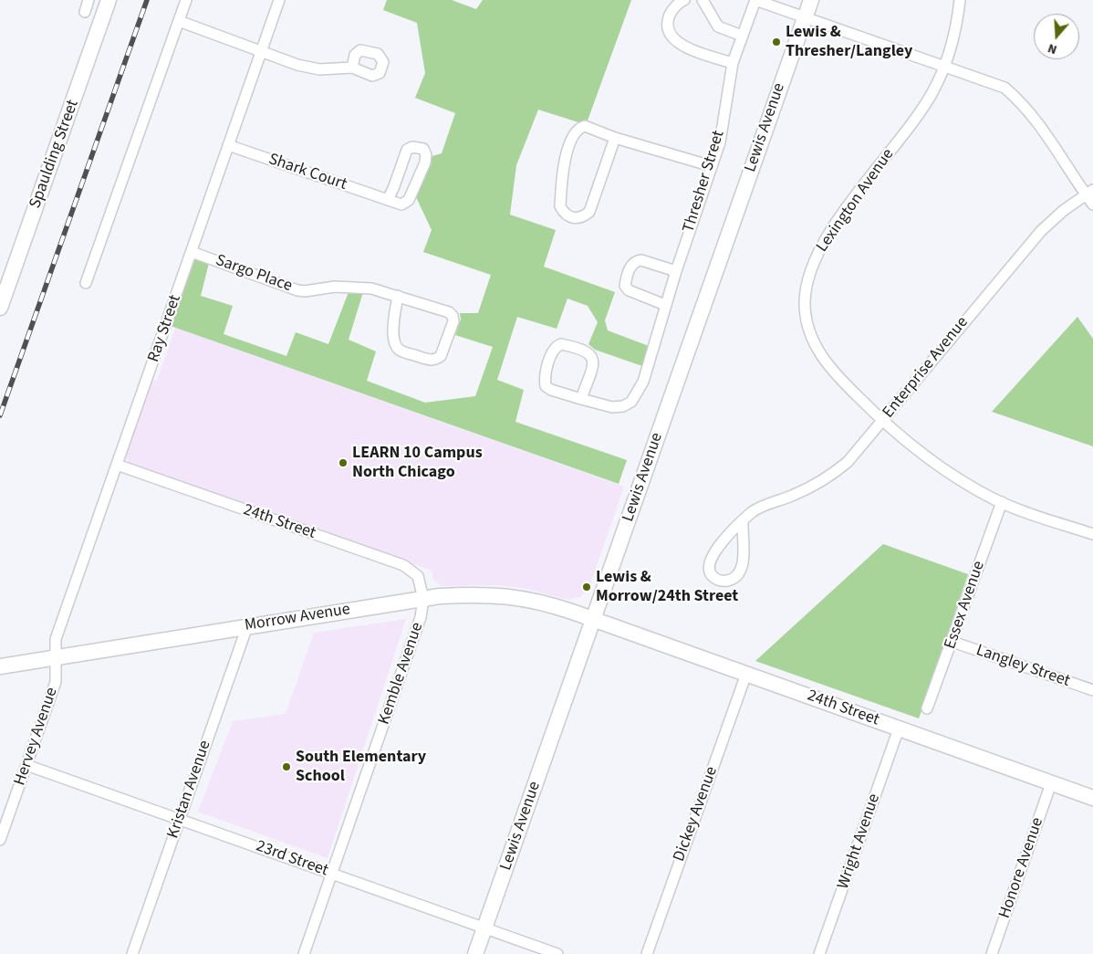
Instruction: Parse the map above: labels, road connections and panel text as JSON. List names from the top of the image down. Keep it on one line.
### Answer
{"streets":{"street":["Lewis Avenue","Spaulding Street","Shark Court","Thresher Street","Lexington Avenue","Sargo Place","Ray Street","Enterprise Avenue","24th Street","Essex Avenue","Morrow Avenue","Langley Street","Kemble Avenue","Hervey Avenue","Kristan Avenue","Dickey Avenue","Wright Avenue","23rd Street","Honore Avenue"]},"crossings":[["Lewis Avenue","24th Street"],["Lewis Avenue","Morrow Avenue"],["Lewis Avenue","23rd Street"],["Shark Court","Ray Street"],["Lexington Avenue","Enterprise Avenue"],["Lexington Avenue","Essex Avenue"],["Sargo Place","Ray Street"],["Ray Street","24th Street"],["Ray Street","Morrow Avenue"],["Ray Street","Hervey Avenue"],["24th Street","Morrow Avenue"],["24th Street","Kemble Avenue"],["24th Street","Dickey Avenue"],["24th Street","Wright Avenue"],["24th Street","Honore Avenue"],["Essex Avenue","Langley Street"],["Morrow Avenue","Kemble Avenue"],["Morrow Avenue","Hervey Avenue"],["Morrow Avenue","Kristan Avenue"],["Kemble Avenue","23rd Street"],["Hervey Avenue","23rd Street"],["Kristan Avenue","23rd Street"]],"places":["Lewis & Thresher/Langley","LEARN 10 Campus North Chicago","Lewis & Morrow/24th Street","South Elementary School"],"north":"bottom"}
